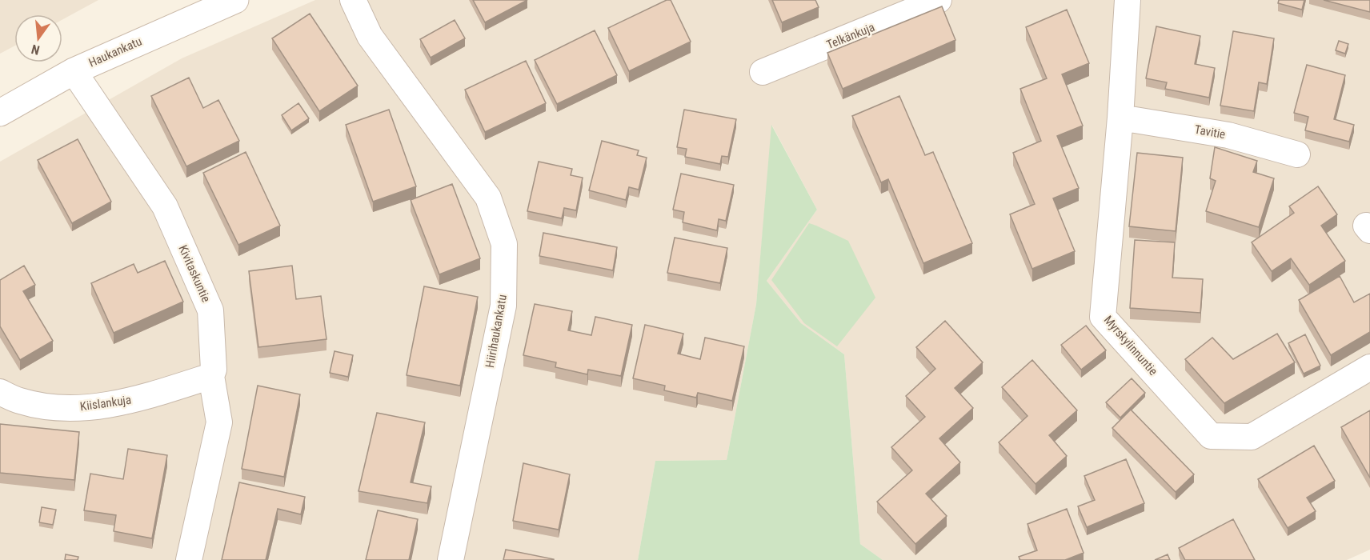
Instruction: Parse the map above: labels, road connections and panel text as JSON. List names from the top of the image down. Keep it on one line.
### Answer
{"streets":{"street":["Telkänkuja","Haukankatu","Tavitie","Kivitaskuntie","Hiirihaukankatu","Myrskylinnuntie","Kiislankuja"]},"crossings":[["Haukankatu","Kivitaskuntie"],["Tavitie","Myrskylinnuntie"],["Kivitaskuntie","Kiislankuja"]],"north":"bottom"}
